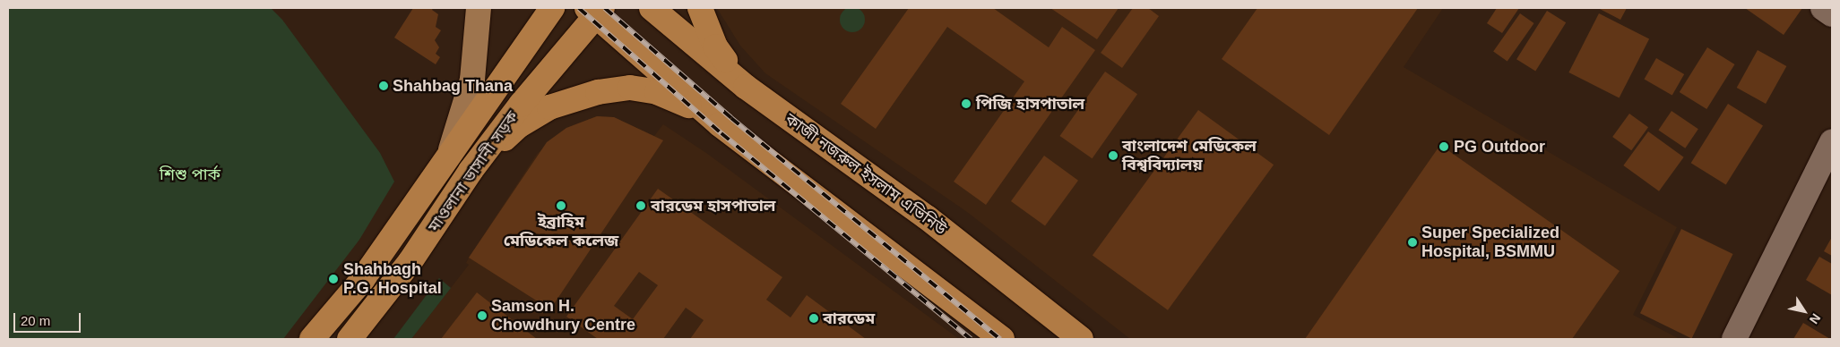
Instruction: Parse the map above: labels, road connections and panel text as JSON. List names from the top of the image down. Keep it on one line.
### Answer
{"streets":{"highway":["মাওলানা ভাসানী সড়ক","কাজী নজরুল ইসলাম এভিনিউ"]},"parks":["শিশু পার্ক"],"places":["Shahbag Thana","পিজি হাসপাতাল","PG Outdoor","বাংলাদেশ মেডিকেল বিশ্ববিদ্যালয়","ইব্রাহিম মেডিকেল কলেজ","বারডেম হাসপাতাল","Super Specialized Hospital, BSMMU","Shahbagh P.G. Hospital","Samson H. Chowdhury Centre","বারডেম"],"scale_bar":"20 m","north":"bottom right"}
